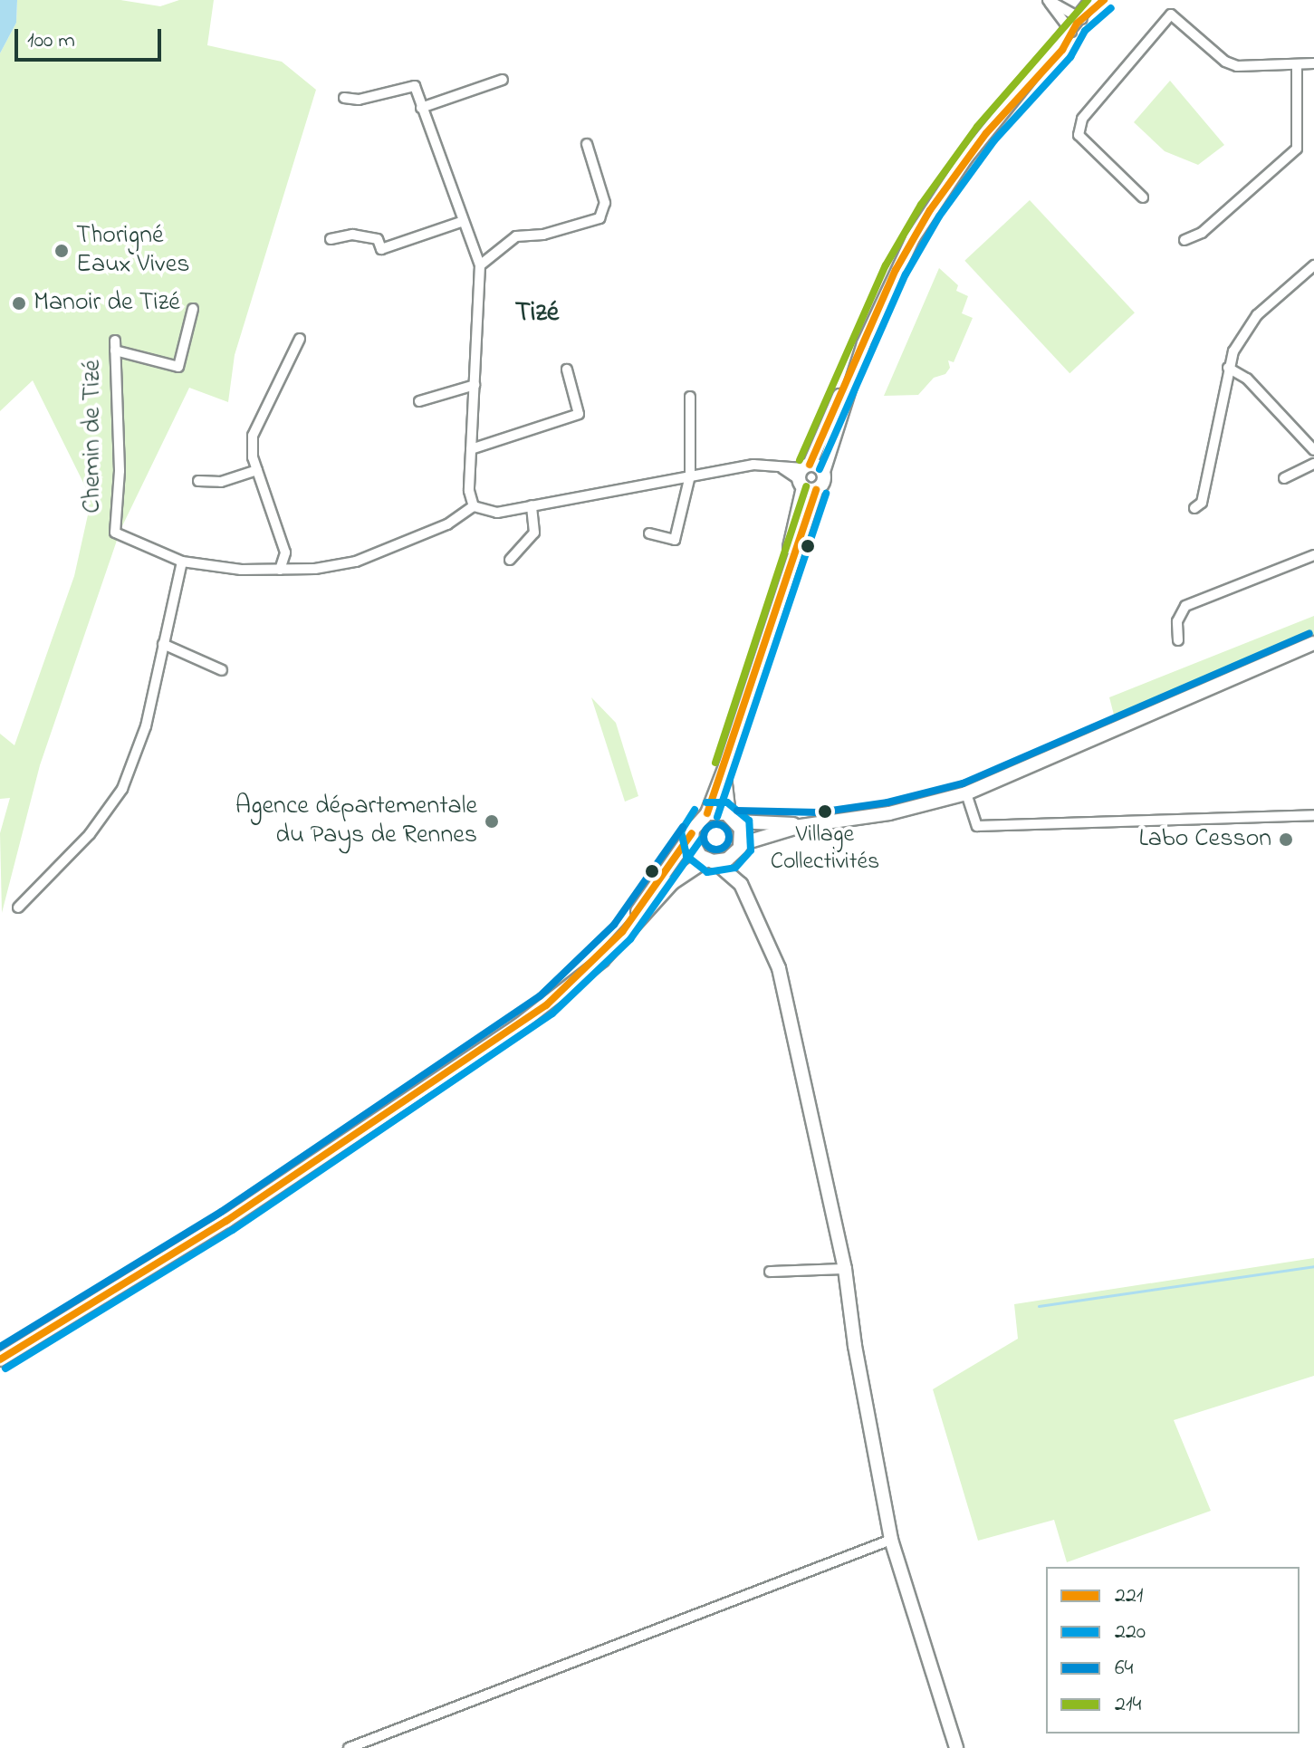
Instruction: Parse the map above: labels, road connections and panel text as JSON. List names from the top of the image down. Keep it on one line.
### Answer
{"streets":{"street":["Chemin de Tizé"]},"districts":["Tizé"],"places":["Thorigné Eaux Vives","Manoir de Tizé","Village Collectivités","Agence départementale du Pays de Rennes","Labo Cesson"],"lines":["transit line 221","transit line 214","transit line 220","transit line 64"],"legend":["221","220","64","214"],"scale_bar":"100 m"}
